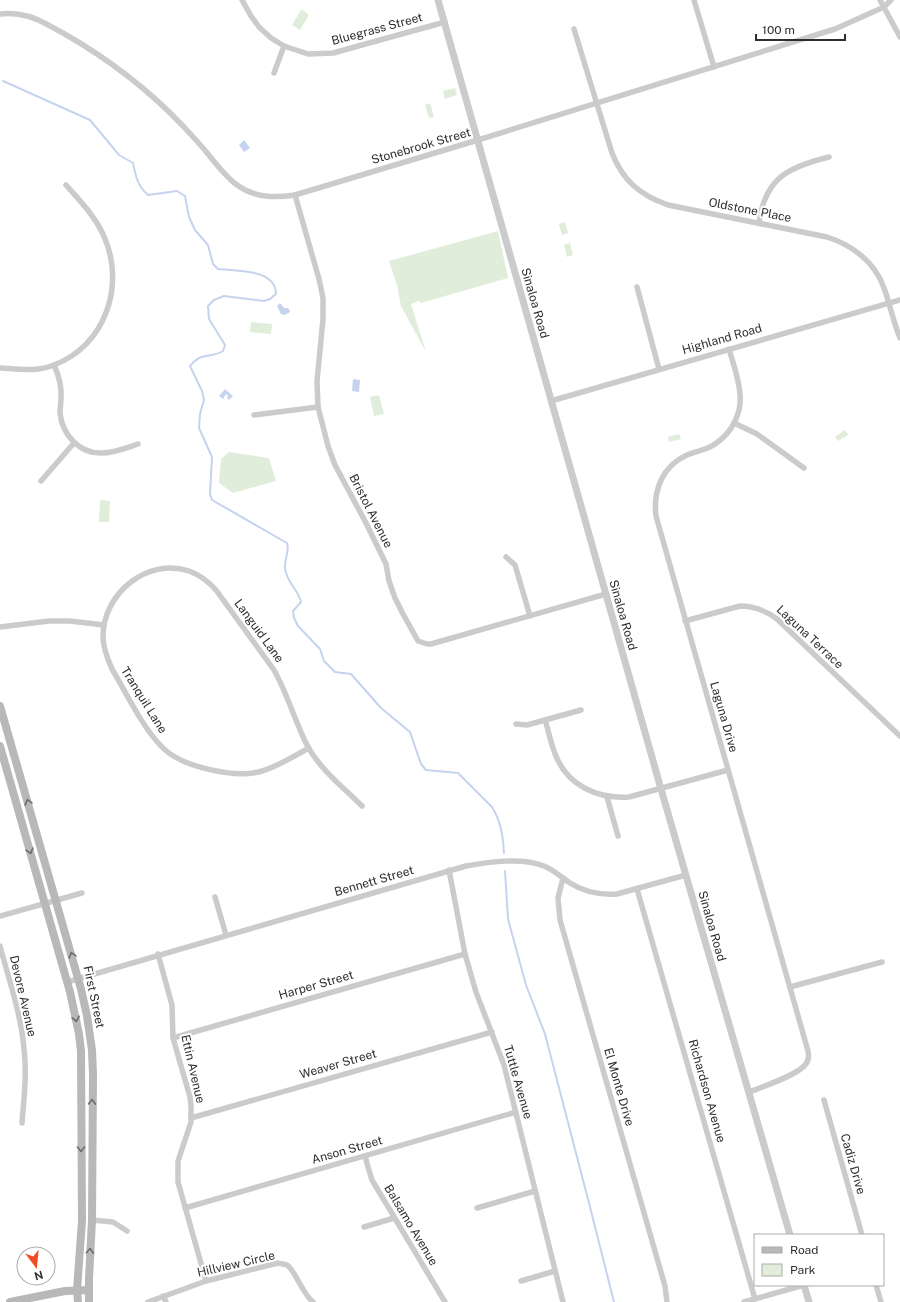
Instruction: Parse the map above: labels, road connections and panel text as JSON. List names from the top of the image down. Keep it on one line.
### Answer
{"streets":{"main road":["First Street"],"street":["Bluegrass Street","Stonebrook Street","Oldstone Place","Sinaloa Road","Highland Road","Bristol Avenue","Languid Lane","Laguna Terrace","Tranquil Lane","Laguna Drive","Bennett Street","Harper Street","Devore Avenue","Weaver Street","Ettin Avenue","Tuttle Avenue","El Monte Drive","Richardson Avenue","Anson Street","Cadiz Drive","Balsamo Avenue","Hillview Circle"]},"crossings":[["Bluegrass Street","Sinaloa Road"],["Stonebrook Street","Oldstone Place"],["Stonebrook Street","Sinaloa Road"],["Stonebrook Street","Bristol Avenue"],["Oldstone Place","Highland Road"],["Sinaloa Road","Highland Road"],["Sinaloa Road","Bristol Avenue"],["Sinaloa Road","Laguna Drive"],["Sinaloa Road","Bennett Street"],["Highland Road","Laguna Drive"],["Languid Lane","Tranquil Lane"],["Laguna Terrace","Laguna Drive"],["Bennett Street","First Street"],["Bennett Street","Ettin Avenue"],["Bennett Street","Tuttle Avenue"],["Bennett Street","El Monte Drive"],["Bennett Street","Richardson Avenue"],["Harper Street","Ettin Avenue"],["Harper Street","Tuttle Avenue"],["Weaver Street","Ettin Avenue"],["Weaver Street","Tuttle Avenue"],["Ettin Avenue","Anson Street"],["Ettin Avenue","Hillview Circle"],["Tuttle Avenue","Anson Street"],["Anson Street","Balsamo Avenue"]],"legend":["Road","Park"],"scale_bar":"100 m","north":"bottom"}
